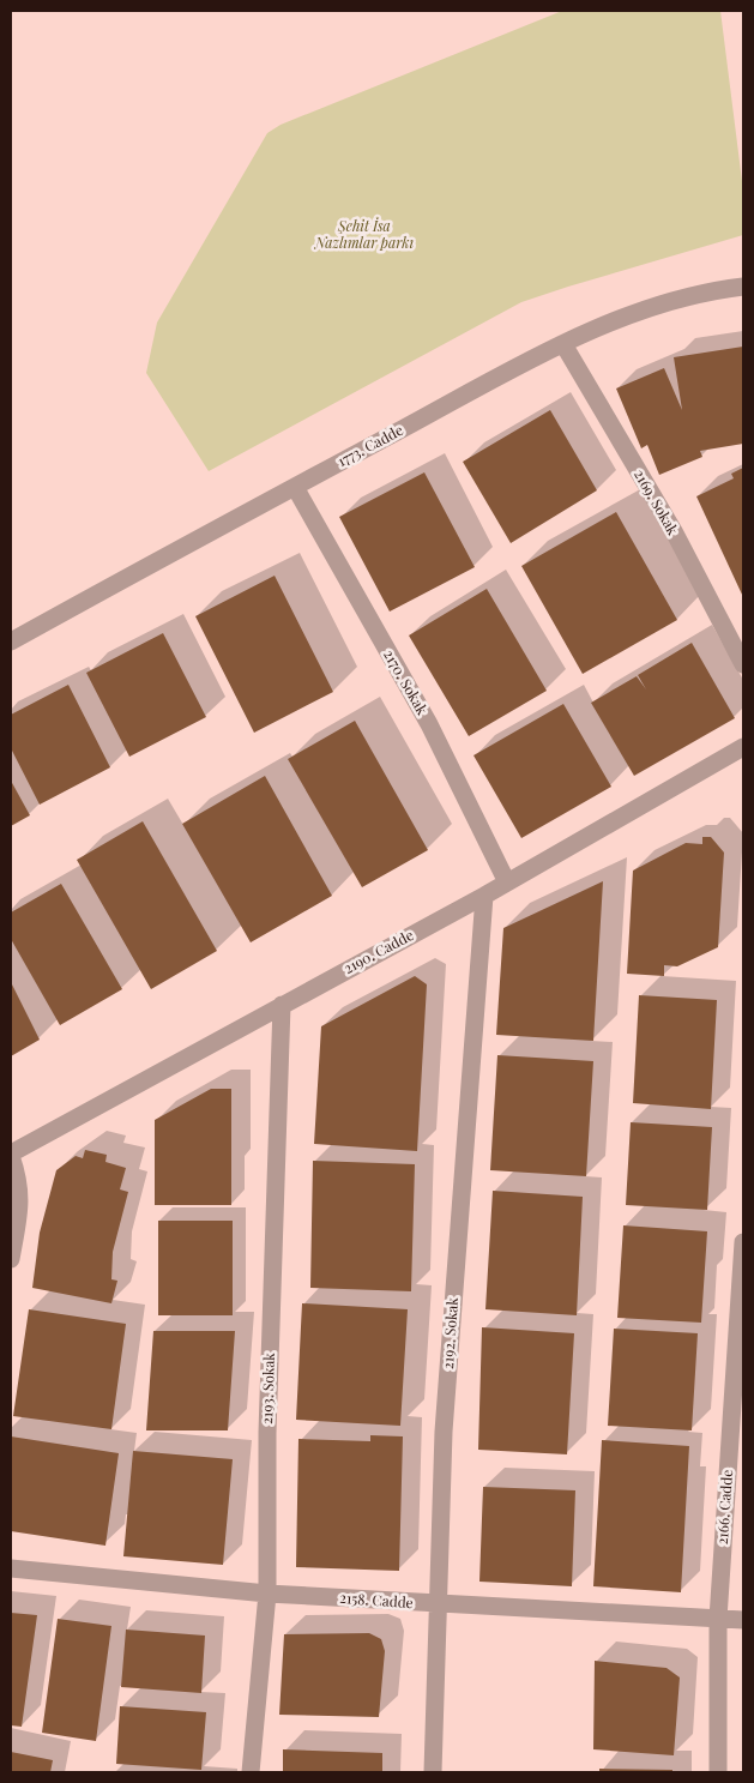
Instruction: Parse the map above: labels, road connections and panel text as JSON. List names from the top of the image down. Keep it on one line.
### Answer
{"streets":{"street":["1773. Cadde","2169. Sokak","2170. Sokak","2190. Cadde","2192. Sokak","2193. Sokak","2166. Cadde","2158. Cadde"]},"crossings":[["1773. Cadde","2169. Sokak"],["1773. Cadde","2170. Sokak"],["2170. Sokak","2190. Cadde"],["2190. Cadde","2192. Sokak"],["2190. Cadde","2193. Sokak"],["2192. Sokak","2158. Cadde"],["2193. Sokak","2158. Cadde"],["2166. Cadde","2158. Cadde"]],"parks":["Şehit İsa Nazlımlar parkı"]}
